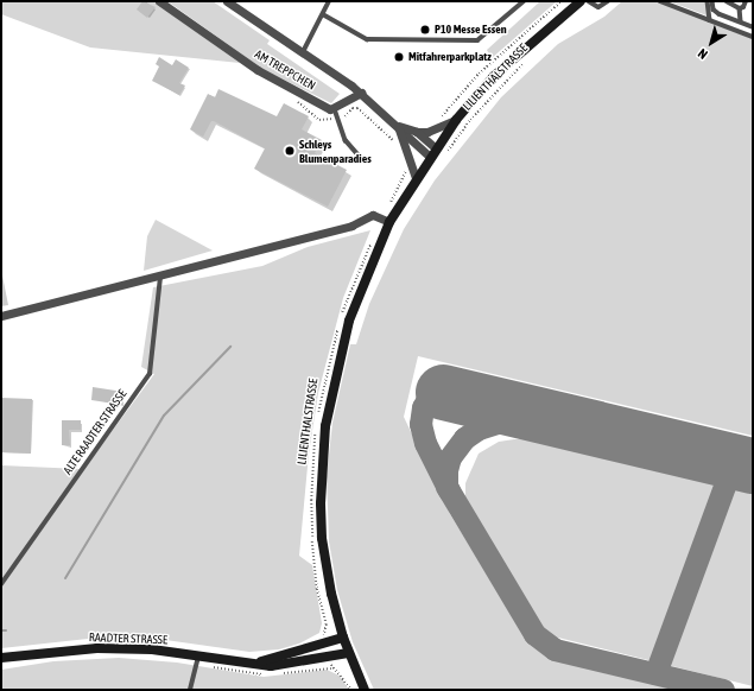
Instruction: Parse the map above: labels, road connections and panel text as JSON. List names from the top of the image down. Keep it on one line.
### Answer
{"streets":{"main road":["LILIENTHALSTRASSE","RAADTER STRASSE"],"street":["AM TREPPCHEN"],"lane":["ALTE RAADTER STRASSE"]},"crossings":[["LILIENTHALSTRASSE","RAADTER STRASSE"]],"places":["P10 Messe Essen","Mitfahrerparkplatz","Schleys Blumenparadies"],"north":"bottom left"}
